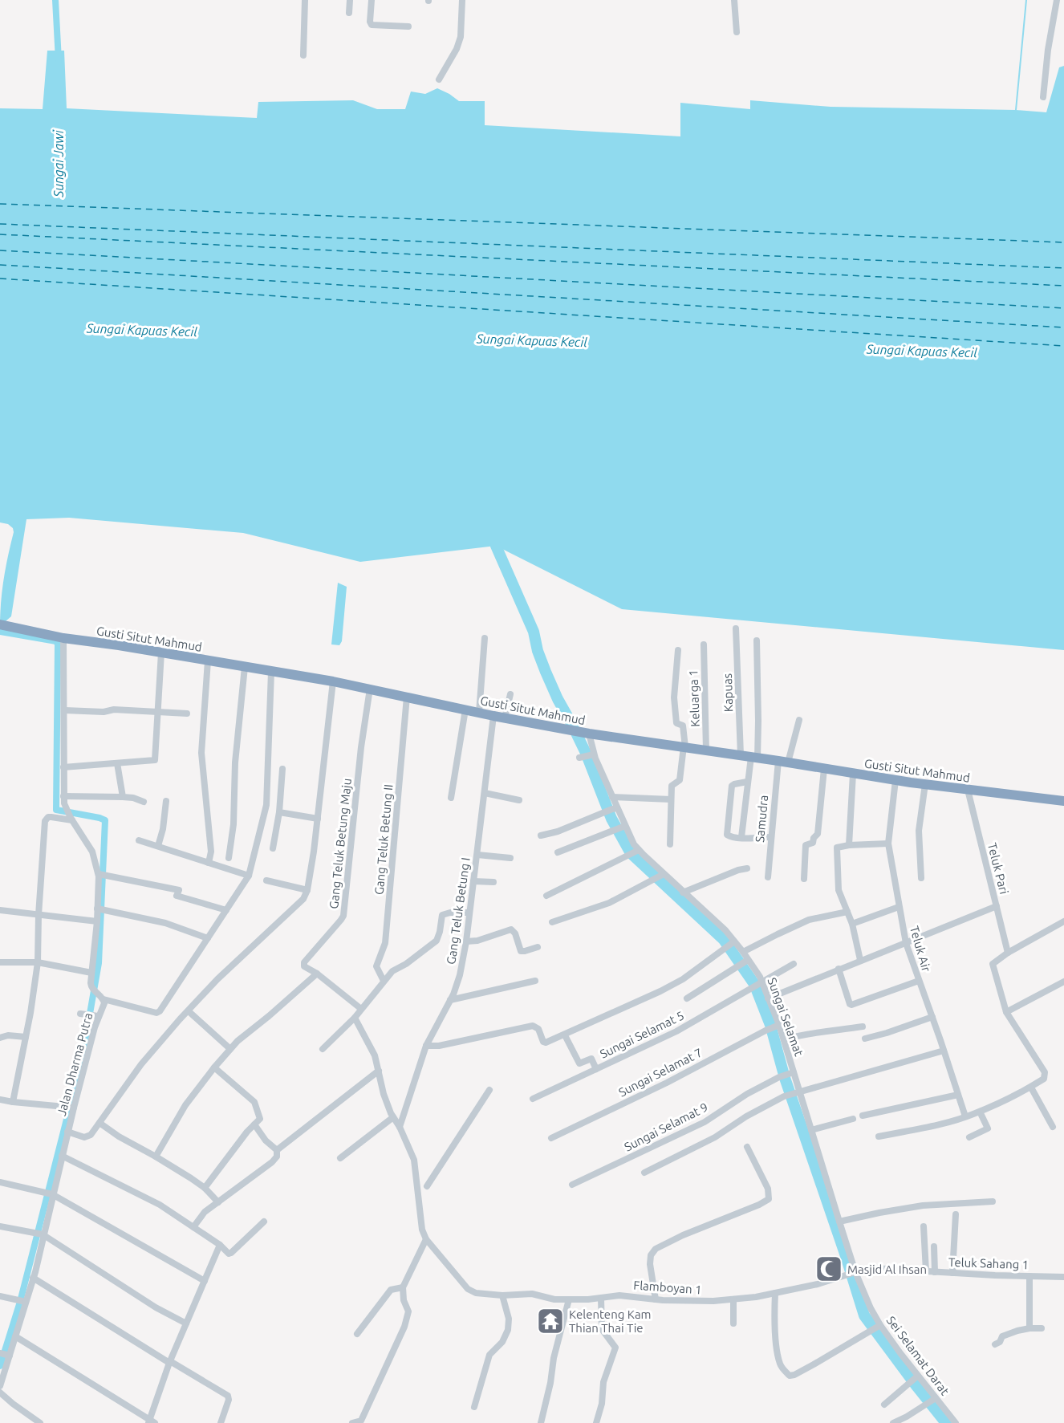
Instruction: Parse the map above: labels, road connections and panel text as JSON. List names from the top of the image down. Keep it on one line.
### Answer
{"streets":{"highway":["Gusti Situt Mahmud"],"street":["Kapuas","Keluarga 1","Samudra","Gang Teluk Betung II","Gang Teluk Betung Maju","Teluk Pari","Gang Teluk Betung I","Teluk Air","Sungai Selamat","Sungai Selamat 5","Jalan Dharma Putra","Sungai Selamat 7","Sungai Selamat 9","Teluk Sahang 1","Flamboyan 1","Sei Selamat Darat"]},"crossings":[["Gusti Situt Mahmud","Kapuas"],["Gusti Situt Mahmud","Keluarga 1"],["Gusti Situt Mahmud","Samudra"],["Gusti Situt Mahmud","Gang Teluk Betung II"],["Gusti Situt Mahmud","Gang Teluk Betung Maju"],["Gusti Situt Mahmud","Teluk Pari"],["Gusti Situt Mahmud","Gang Teluk Betung I"],["Gusti Situt Mahmud","Teluk Air"],["Gusti Situt Mahmud","Sungai Selamat"],["Gusti Situt Mahmud","Jalan Dharma Putra"],["Sungai Selamat","Sungai Selamat 5"],["Sungai Selamat","Sungai Selamat 7"],["Sungai Selamat","Sungai Selamat 9"],["Sungai Selamat","Teluk Sahang 1"],["Sungai Selamat","Flamboyan 1"],["Sungai Selamat","Sei Selamat Darat"],["Teluk Sahang 1","Flamboyan 1"],["Teluk Sahang 1","Sei Selamat Darat"],["Flamboyan 1","Sei Selamat Darat"]],"water":["Sungai Jawi","Sungai Kapuas Kecil"],"places":{"mosque":["Masjid Al Ihsan"],"temple":["Kelenteng Kam Thian Thai Tie"]}}
